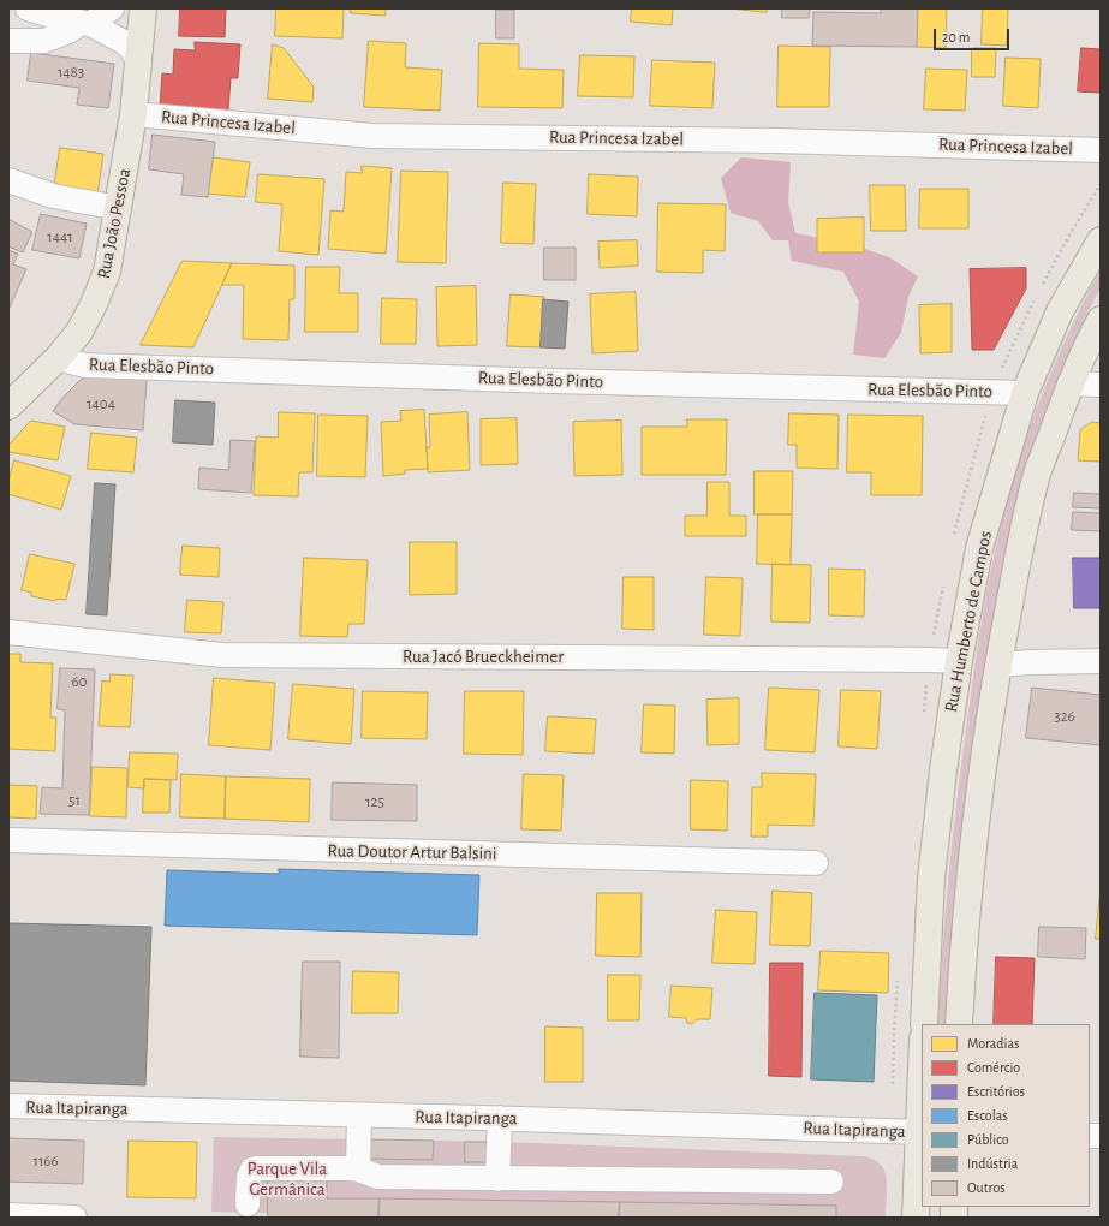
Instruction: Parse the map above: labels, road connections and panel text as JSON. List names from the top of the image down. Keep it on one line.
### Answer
{"streets":{"main road":["Rua João Pessoa","Rua Humberto de Campos"],"street":["Rua Princesa Izabel","Rua Elesbão Pinto","Rua Jacó Brueckheimer","Rua Doutor Artur Balsini","Rua Itapiranga"]},"crossings":[["Rua Princesa Izabel","Rua João Pessoa"],["Rua João Pessoa","Rua Elesbão Pinto"],["Rua Elesbão Pinto","Rua Humberto de Campos"],["Rua Humberto de Campos","Rua Jacó Brueckheimer"]],"parks":["Parque Vila Germânica"],"house_numbers":["1483","1441","1404","60","326","51","125","1166"],"legend":["Moradias","Comércio","Escritórios","Escolas","Público","Indústria","Outros"],"scale_bar":"20 m"}
